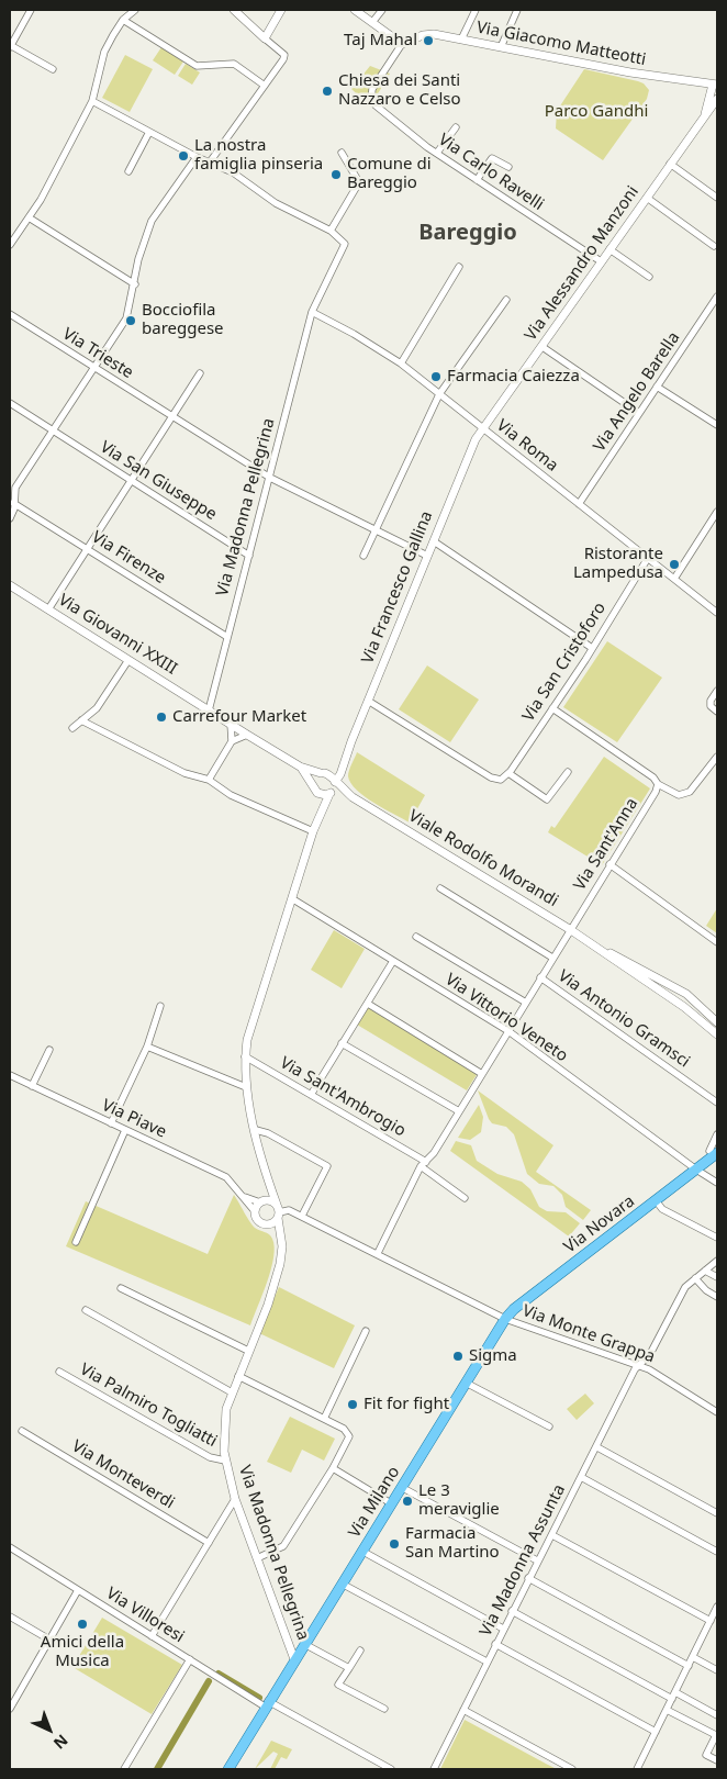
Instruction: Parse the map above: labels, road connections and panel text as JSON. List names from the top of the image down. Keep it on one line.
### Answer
{"streets":{"main road":["Via Novara","Via Milano"],"street":["Via Giacomo Matteotti","Via Carlo Ravelli","Via Alessandro Manzoni","Via Trieste","Via Angelo Barella","Via Roma","Via San Giuseppe","Via Madonna Pellegrina","Via Firenze","Via Francesco Gallina","Via Giovanni XXIII","Via San Cristoforo","Via Sant'Anna","Viale Rodolfo Morandi","Via Vittorio Veneto","Via Antonio Gramsci","Via Sant'Ambrogio","Via Piave","Via Monte Grappa","Via Palmiro Togliatti","Via Monteverdi","Via Madonna Assunta","Via Villoresi"]},"crossings":[["Via Giacomo Matteotti","Via Carlo Ravelli"],["Via Giacomo Matteotti","Via Alessandro Manzoni"],["Via Carlo Ravelli","Via Alessandro Manzoni"],["Via Alessandro Manzoni","Via Roma"],["Via Alessandro Manzoni","Via Francesco Gallina"],["Via Trieste","Via Madonna Pellegrina"],["Via Trieste","Via Francesco Gallina"],["Via Angelo Barella","Via Roma"],["Via Roma","Via Madonna Pellegrina"],["Via Roma","Via Francesco Gallina"],["Via Roma","Via San Cristoforo"],["Via San Giuseppe","Via Madonna Pellegrina"],["Via Madonna Pellegrina","Via Firenze"],["Via Madonna Pellegrina","Via Francesco Gallina"],["Via Madonna Pellegrina","Via Giovanni XXIII"],["Via Madonna Pellegrina","Viale Rodolfo Morandi"],["Via Madonna Pellegrina","Via Vittorio Veneto"],["Via Madonna Pellegrina","Via Sant'Ambrogio"],["Via Madonna Pellegrina","Via Piave"],["Via Madonna Pellegrina","Via Palmiro Togliatti"],["Via Madonna Pellegrina","Via Milano"],["Via Francesco Gallina","Via San Cristoforo"],["Via Francesco Gallina","Viale Rodolfo Morandi"],["Via Sant'Anna","Viale Rodolfo Morandi"],["Via Sant'Anna","Via Vittorio Veneto"],["Via Sant'Anna","Via Antonio Gramsci"],["Via Sant'Anna","Via Sant'Ambrogio"],["Via Vittorio Veneto","Via Novara"],["Via Novara","Via Monte Grappa"],["Via Novara","Via Milano"],["Via Monte Grappa","Via Milano"],["Via Monte Grappa","Via Madonna Assunta"],["Via Milano","Via Villoresi"]],"districts":["Bareggio"],"parks":["Parco Gandhi"],"places":["Taj Mahal","Chiesa dei Santi Nazzaro e Celso","La nostra famiglia pinseria","Comune di Bareggio","Bocciofila bareggese","Farmacia Caiezza","Ristorante Lampedusa","Carrefour Market","Sigma","Fit for fight","Le 3 meraviglie","Farmacia San Martino","Amici della Musica"],"north":"bottom right"}
